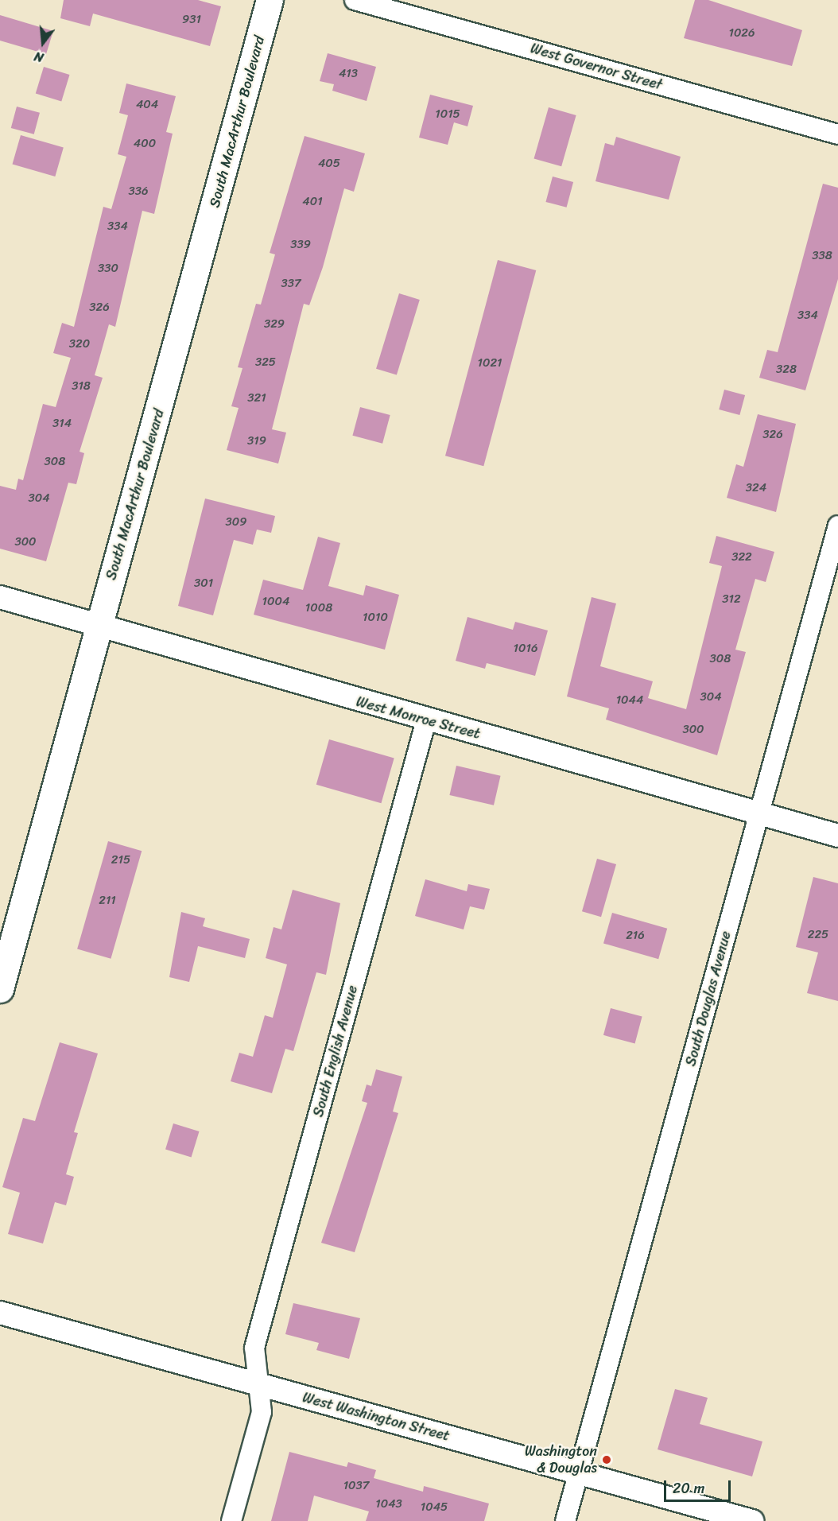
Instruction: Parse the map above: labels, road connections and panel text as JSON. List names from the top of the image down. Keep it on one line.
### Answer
{"streets":{"main road":["South MacArthur Boulevard"],"street":["West Governor Street","West Monroe Street","South Douglas Avenue","South English Avenue","West Washington Street"]},"crossings":[["South MacArthur Boulevard","West Monroe Street"],["West Monroe Street","South Douglas Avenue"],["West Monroe Street","South English Avenue"],["South Douglas Avenue","West Washington Street"],["South English Avenue","West Washington Street"]],"places":["Washington & Douglas"],"house_numbers":["931","1026","413","404","1015","400","405","336","401","334","339","338","330","337","326","334","329","320","325","1021","328","318","321","314","326","319","308","324","304","309","300","322","301","312","1004","1008","1010","1016","308","304","1044","300","215","211","225","216","1037","1043","1045"],"scale_bar":"20 m","north":"bottom"}
